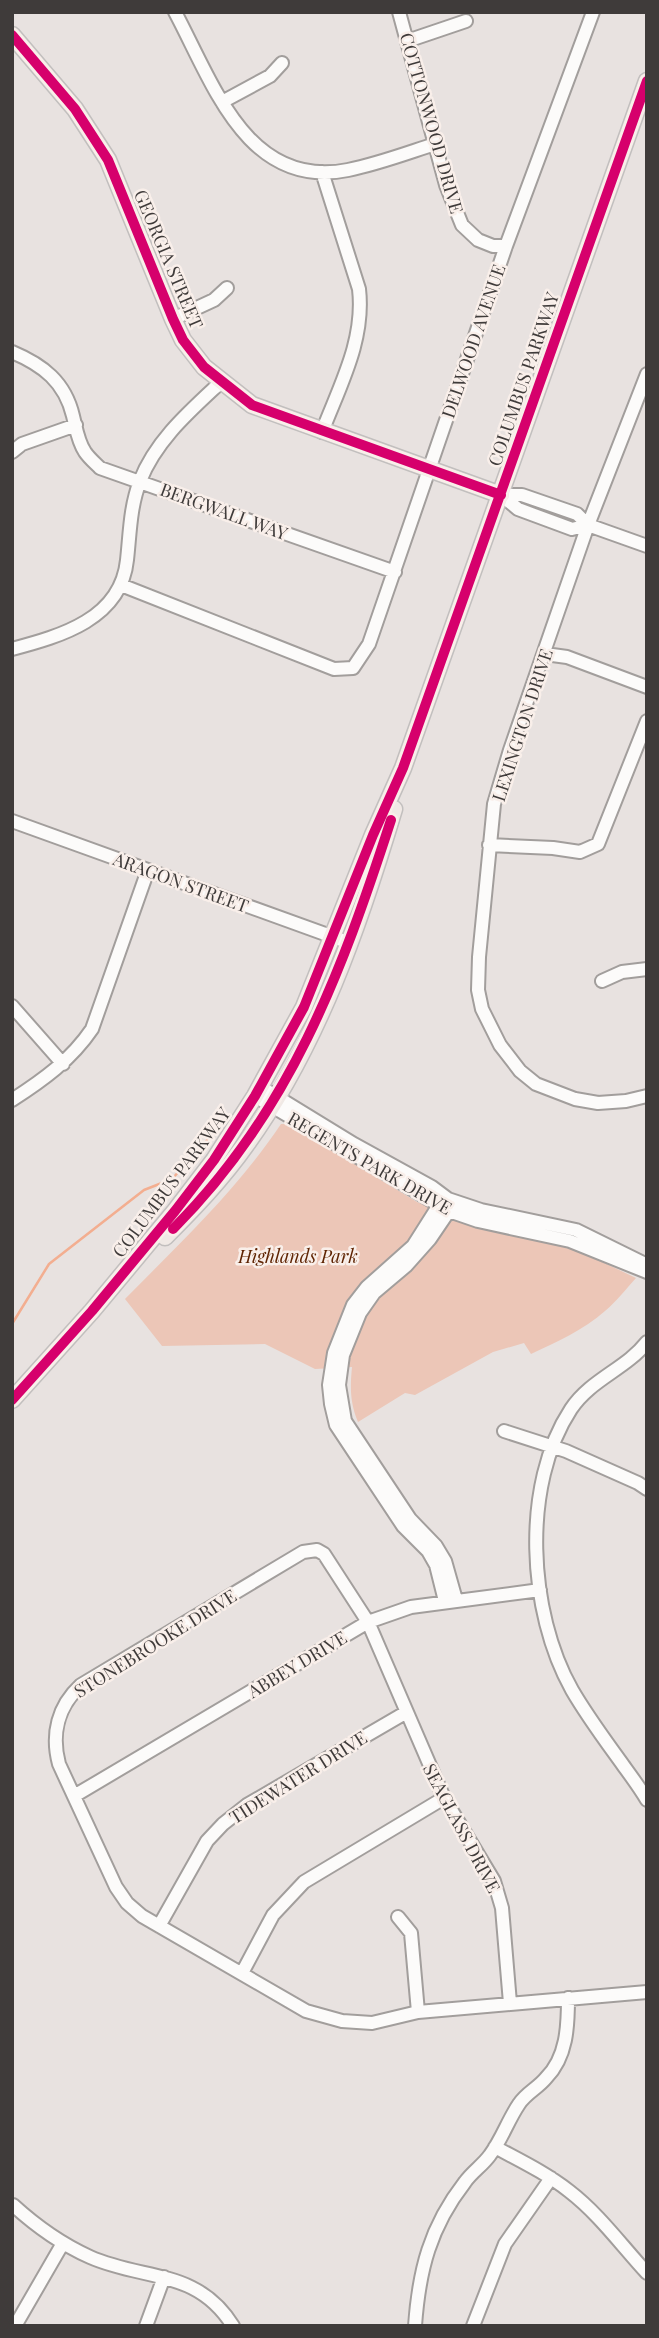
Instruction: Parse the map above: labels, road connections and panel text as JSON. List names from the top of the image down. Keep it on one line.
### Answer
{"streets":{"main road":["GEORGIA STREET","COLUMBUS PARKWAY"],"street":["COTTONWOOD DRIVE","DELWOOD AVENUE","BERGWALL WAY","LEXINGTON DRIVE","ARAGON STREET","REGENTS PARK DRIVE","STONEBROOKE DRIVE","ABBEY DRIVE","TIDEWATER DRIVE","SEAGLASS DRIVE"]},"crossings":[["COTTONWOOD DRIVE","DELWOOD AVENUE"],["GEORGIA STREET","DELWOOD AVENUE"],["GEORGIA STREET","COLUMBUS PARKWAY"],["GEORGIA STREET","LEXINGTON DRIVE"],["DELWOOD AVENUE","BERGWALL WAY"],["COLUMBUS PARKWAY","ARAGON STREET"],["COLUMBUS PARKWAY","REGENTS PARK DRIVE"],["STONEBROOKE DRIVE","ABBEY DRIVE"],["STONEBROOKE DRIVE","TIDEWATER DRIVE"],["STONEBROOKE DRIVE","SEAGLASS DRIVE"],["ABBEY DRIVE","SEAGLASS DRIVE"],["TIDEWATER DRIVE","SEAGLASS DRIVE"]],"parks":["Highlands Park"]}
